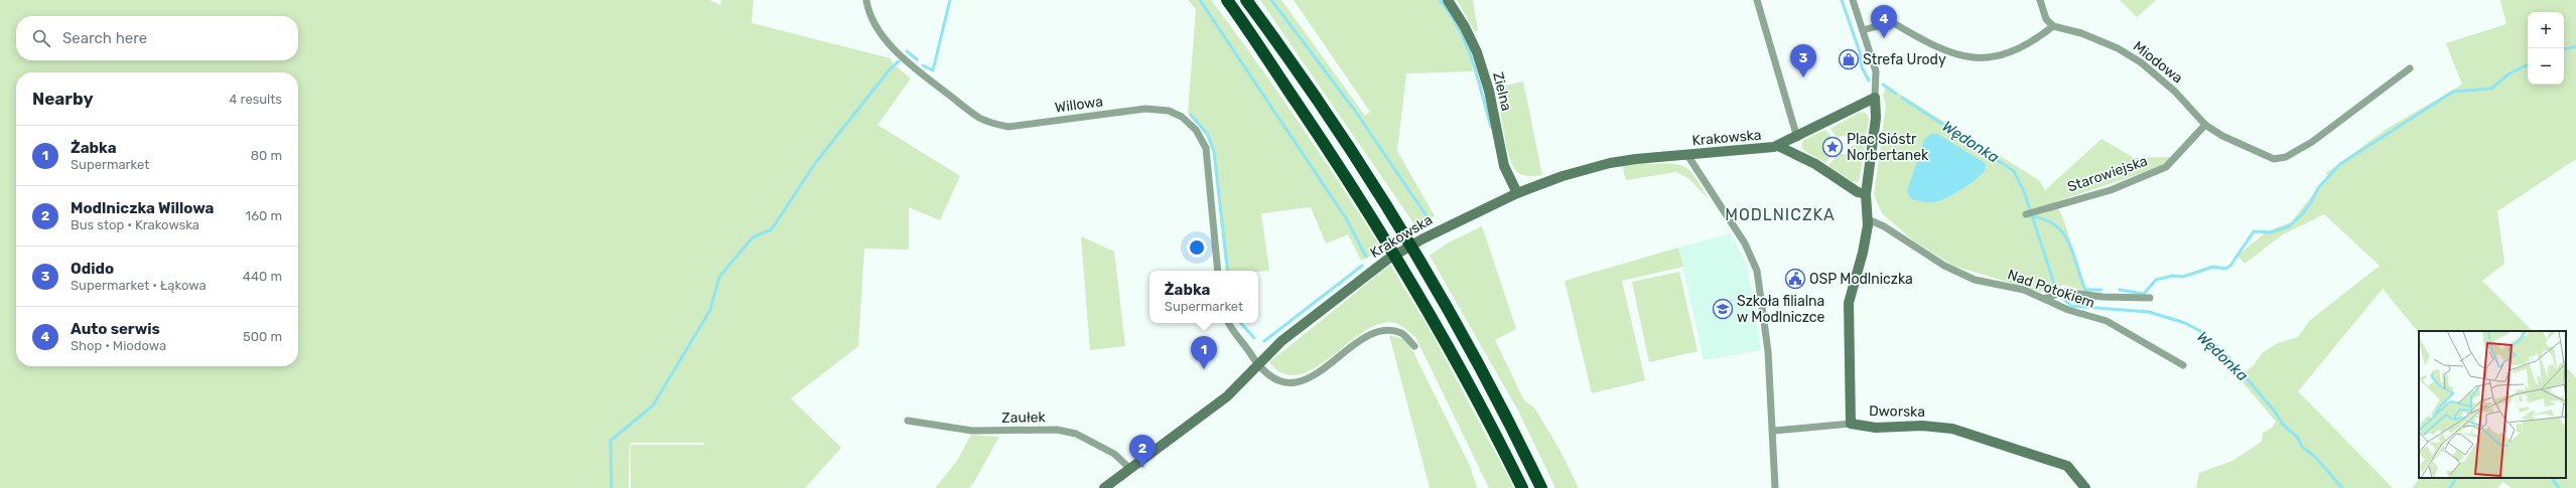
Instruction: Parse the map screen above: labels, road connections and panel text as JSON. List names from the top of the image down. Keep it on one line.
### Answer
{"streets":{"street":["Miodowa","Zielna","Willowa","Krakowska","Starowiejska","Nad Potokiem","Dworska","Zaułek"]},"crossings":[["Miodowa","Starowiejska"],["Zielna","Krakowska"],["Krakowska","Zaułek"],["Nad Potokiem","Dworska"]],"districts":["MODLNICZKA"],"water":["Wędonka"],"places":{"shop":["Strefa Urody"],"place":["Plac Sióstr Norbertanek"],"public building":["OSP Modlniczka"],"school or university":["Szkoła filialna w Modlniczce"]},"page":{"pins":["4","3","1","2"],"map_buttons":["+","−"],"search":"Search here","heading":["Nearby","4 results"],"list":[{"mark":"1","name":"Żabka","note":"Supermarket","value":"80 m"},{"mark":"2","name":"Modlniczka Willowa","note":"Bus stop · Krakowska","value":"160 m"},{"mark":"3","name":"Odido","note":"Supermarket · Łąkowa","value":"440 m"},{"mark":"4","name":"Auto serwis","note":"Shop · Miodowa","value":"500 m"}],"popup":["Żabka","Supermarket"]}}
